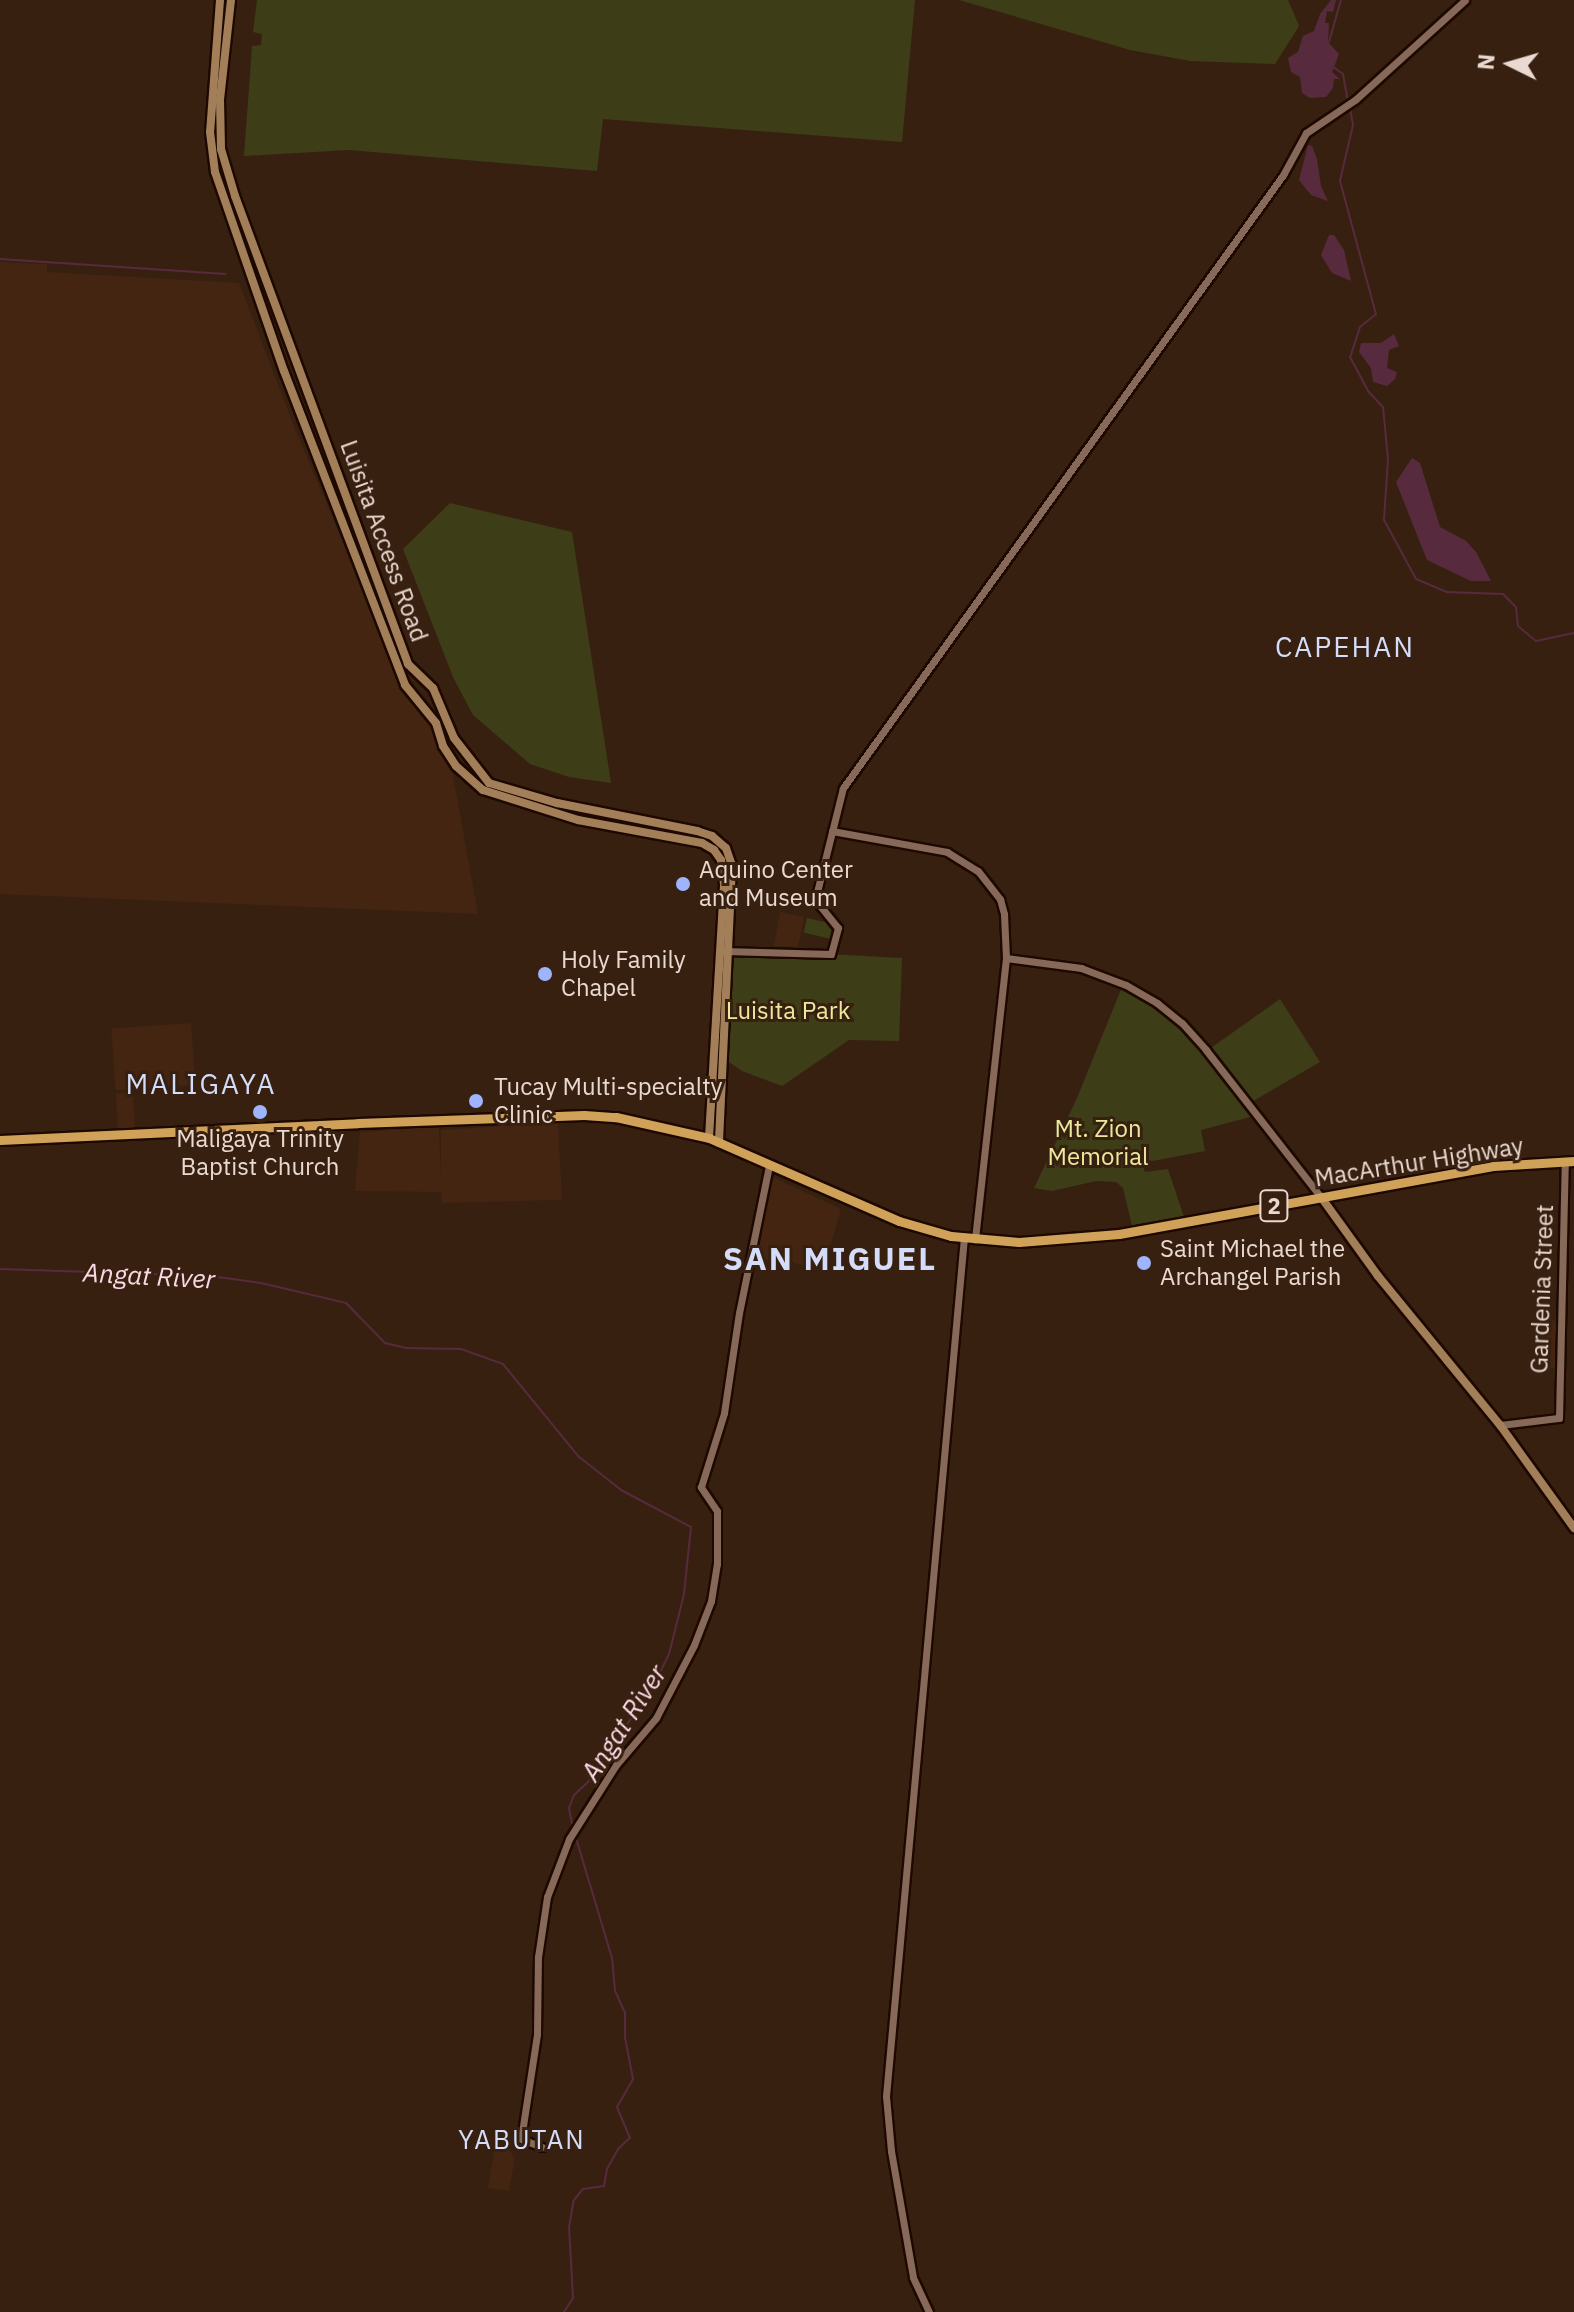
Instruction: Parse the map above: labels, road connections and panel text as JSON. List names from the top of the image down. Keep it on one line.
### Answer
{"streets":{"highway":["MacArthur Highway","2"],"main road":["Luisita Access Road"],"street":["Gardenia Street"]},"crossings":[["Luisita Access Road","MacArthur Highway"],["MacArthur Highway","Gardenia Street"]],"districts":["CAPEHAN","MALIGAYA","SAN MIGUEL","YABUTAN"],"water":["Angat River"],"parks":["Luisita Park","Mt. Zion Memorial"],"places":["Aquino Center and Museum","Holy Family Chapel","Tucay Multi-specialty Clinic","Maligaya Trinity Baptist Church","Saint Michael the Archangel Parish"],"north":"left"}
